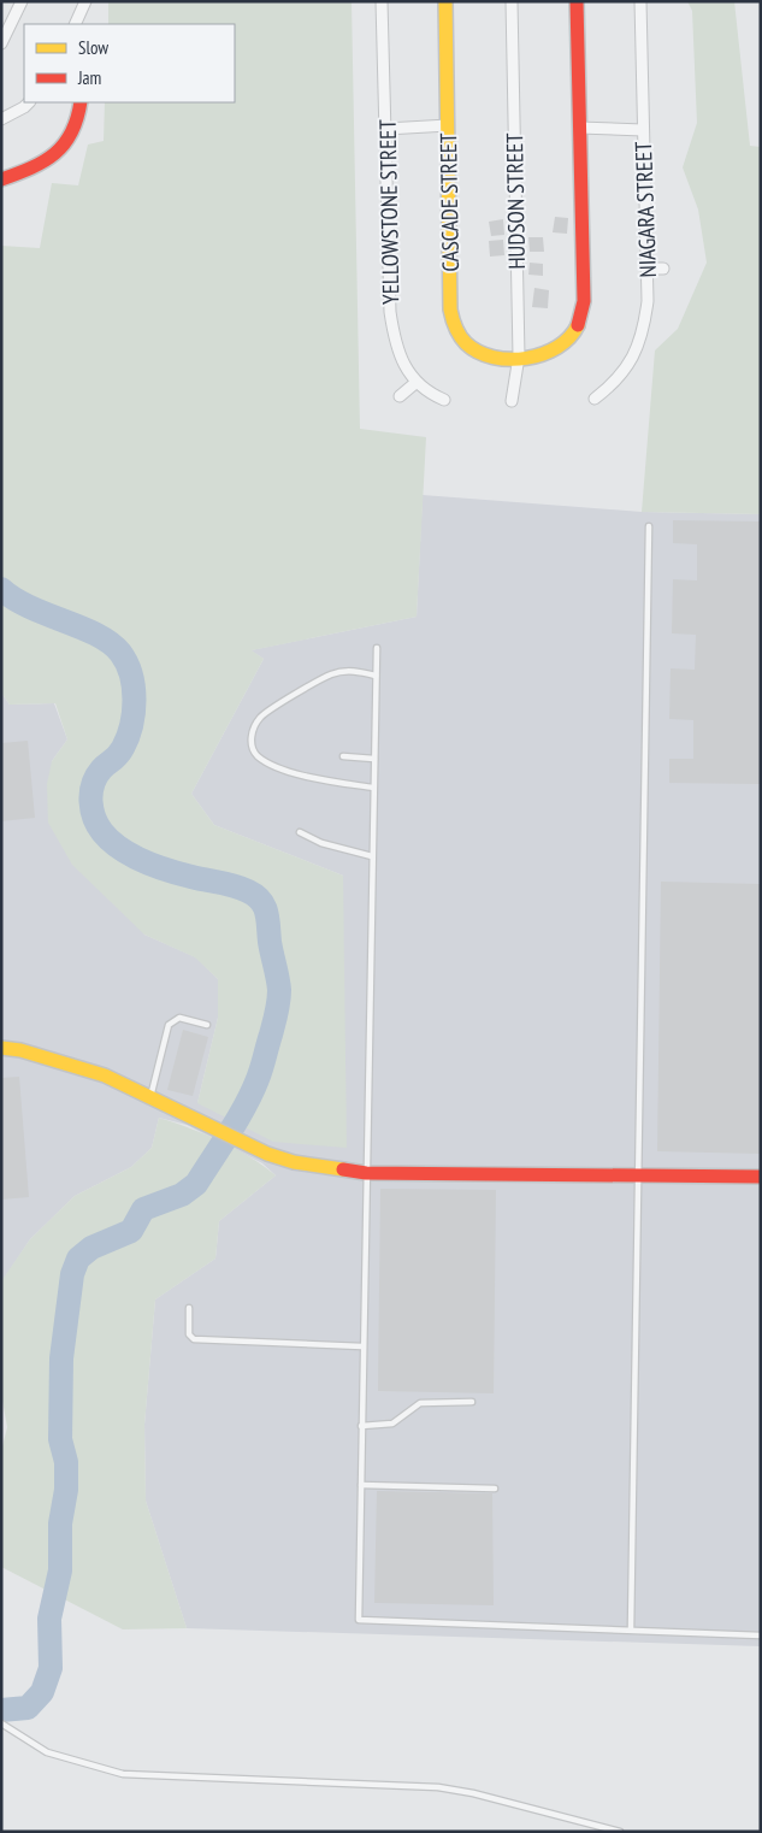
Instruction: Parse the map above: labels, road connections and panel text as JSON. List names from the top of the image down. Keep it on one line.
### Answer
{"streets":{"street":["HUDSON STREET","CASCADE STREET","NIAGARA STREET","YELLOWSTONE STREET"]},"crossings":[["HUDSON STREET","CASCADE STREET"]],"legend":["Slow","Jam"]}
